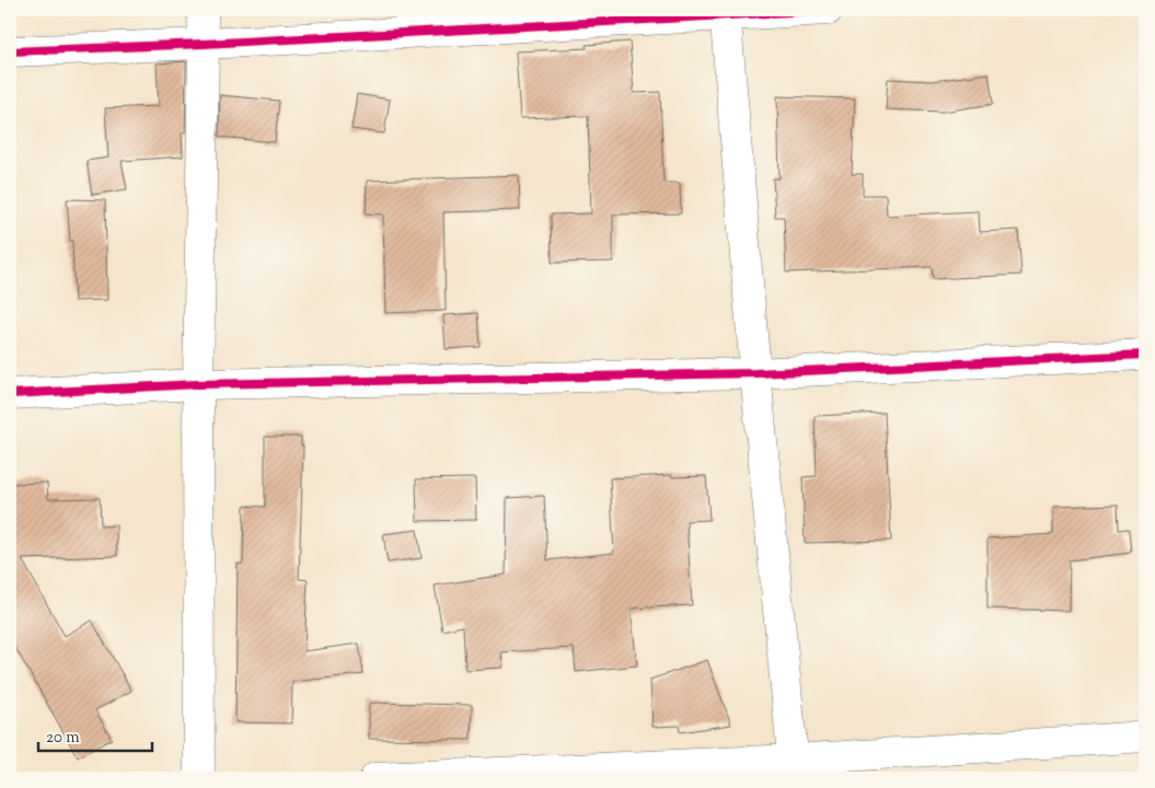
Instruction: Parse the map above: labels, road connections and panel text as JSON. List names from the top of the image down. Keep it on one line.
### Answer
{"scale_bar":"20 m"}
